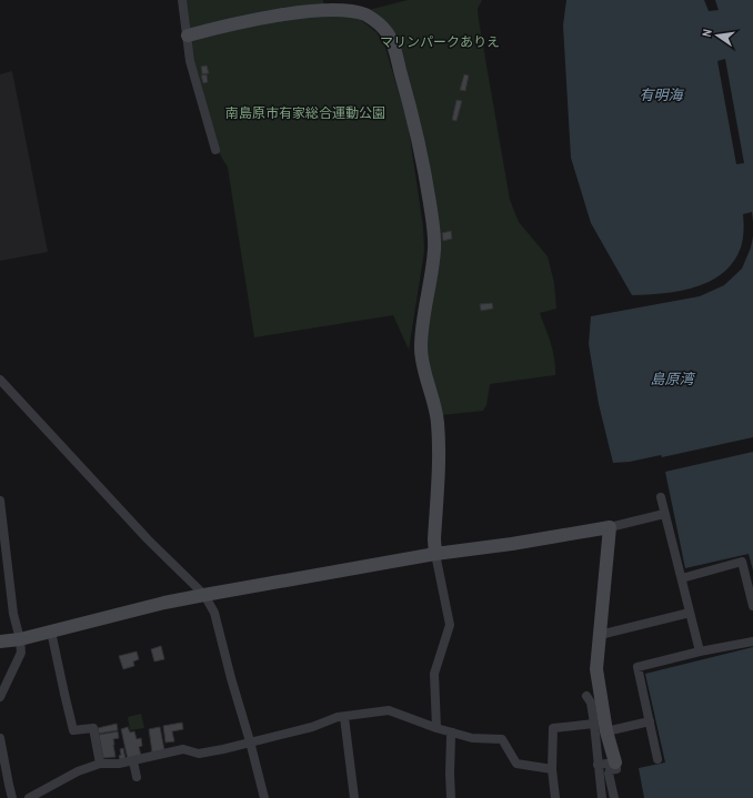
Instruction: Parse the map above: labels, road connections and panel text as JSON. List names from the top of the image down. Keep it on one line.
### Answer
{"water":["有明海","島原湾"],"parks":["マリンパークありえ","南島原市有家総合運動公園"],"north":"left"}
